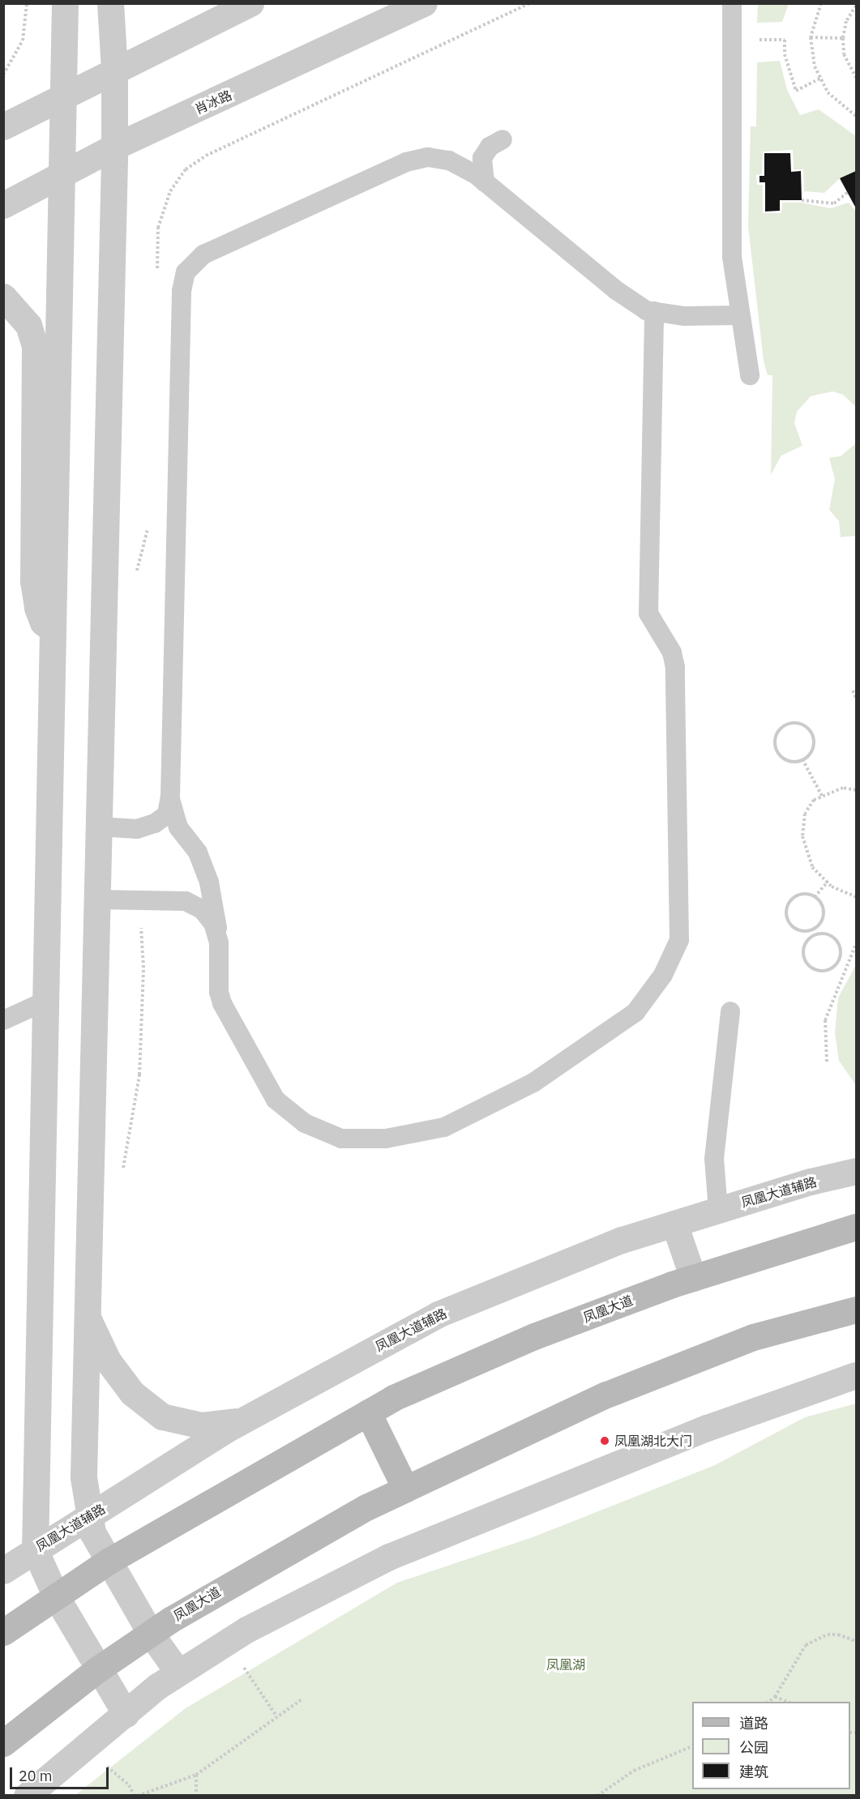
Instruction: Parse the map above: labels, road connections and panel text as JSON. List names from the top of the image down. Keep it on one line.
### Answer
{"streets":{"main road":["凤凰大道"],"street":["肖冰路","凤凰大道辅路"]},"parks":["凤凰湖"],"places":["凤凰湖北大门"],"legend":["道路","公园","建筑"],"scale_bar":"20 m"}
